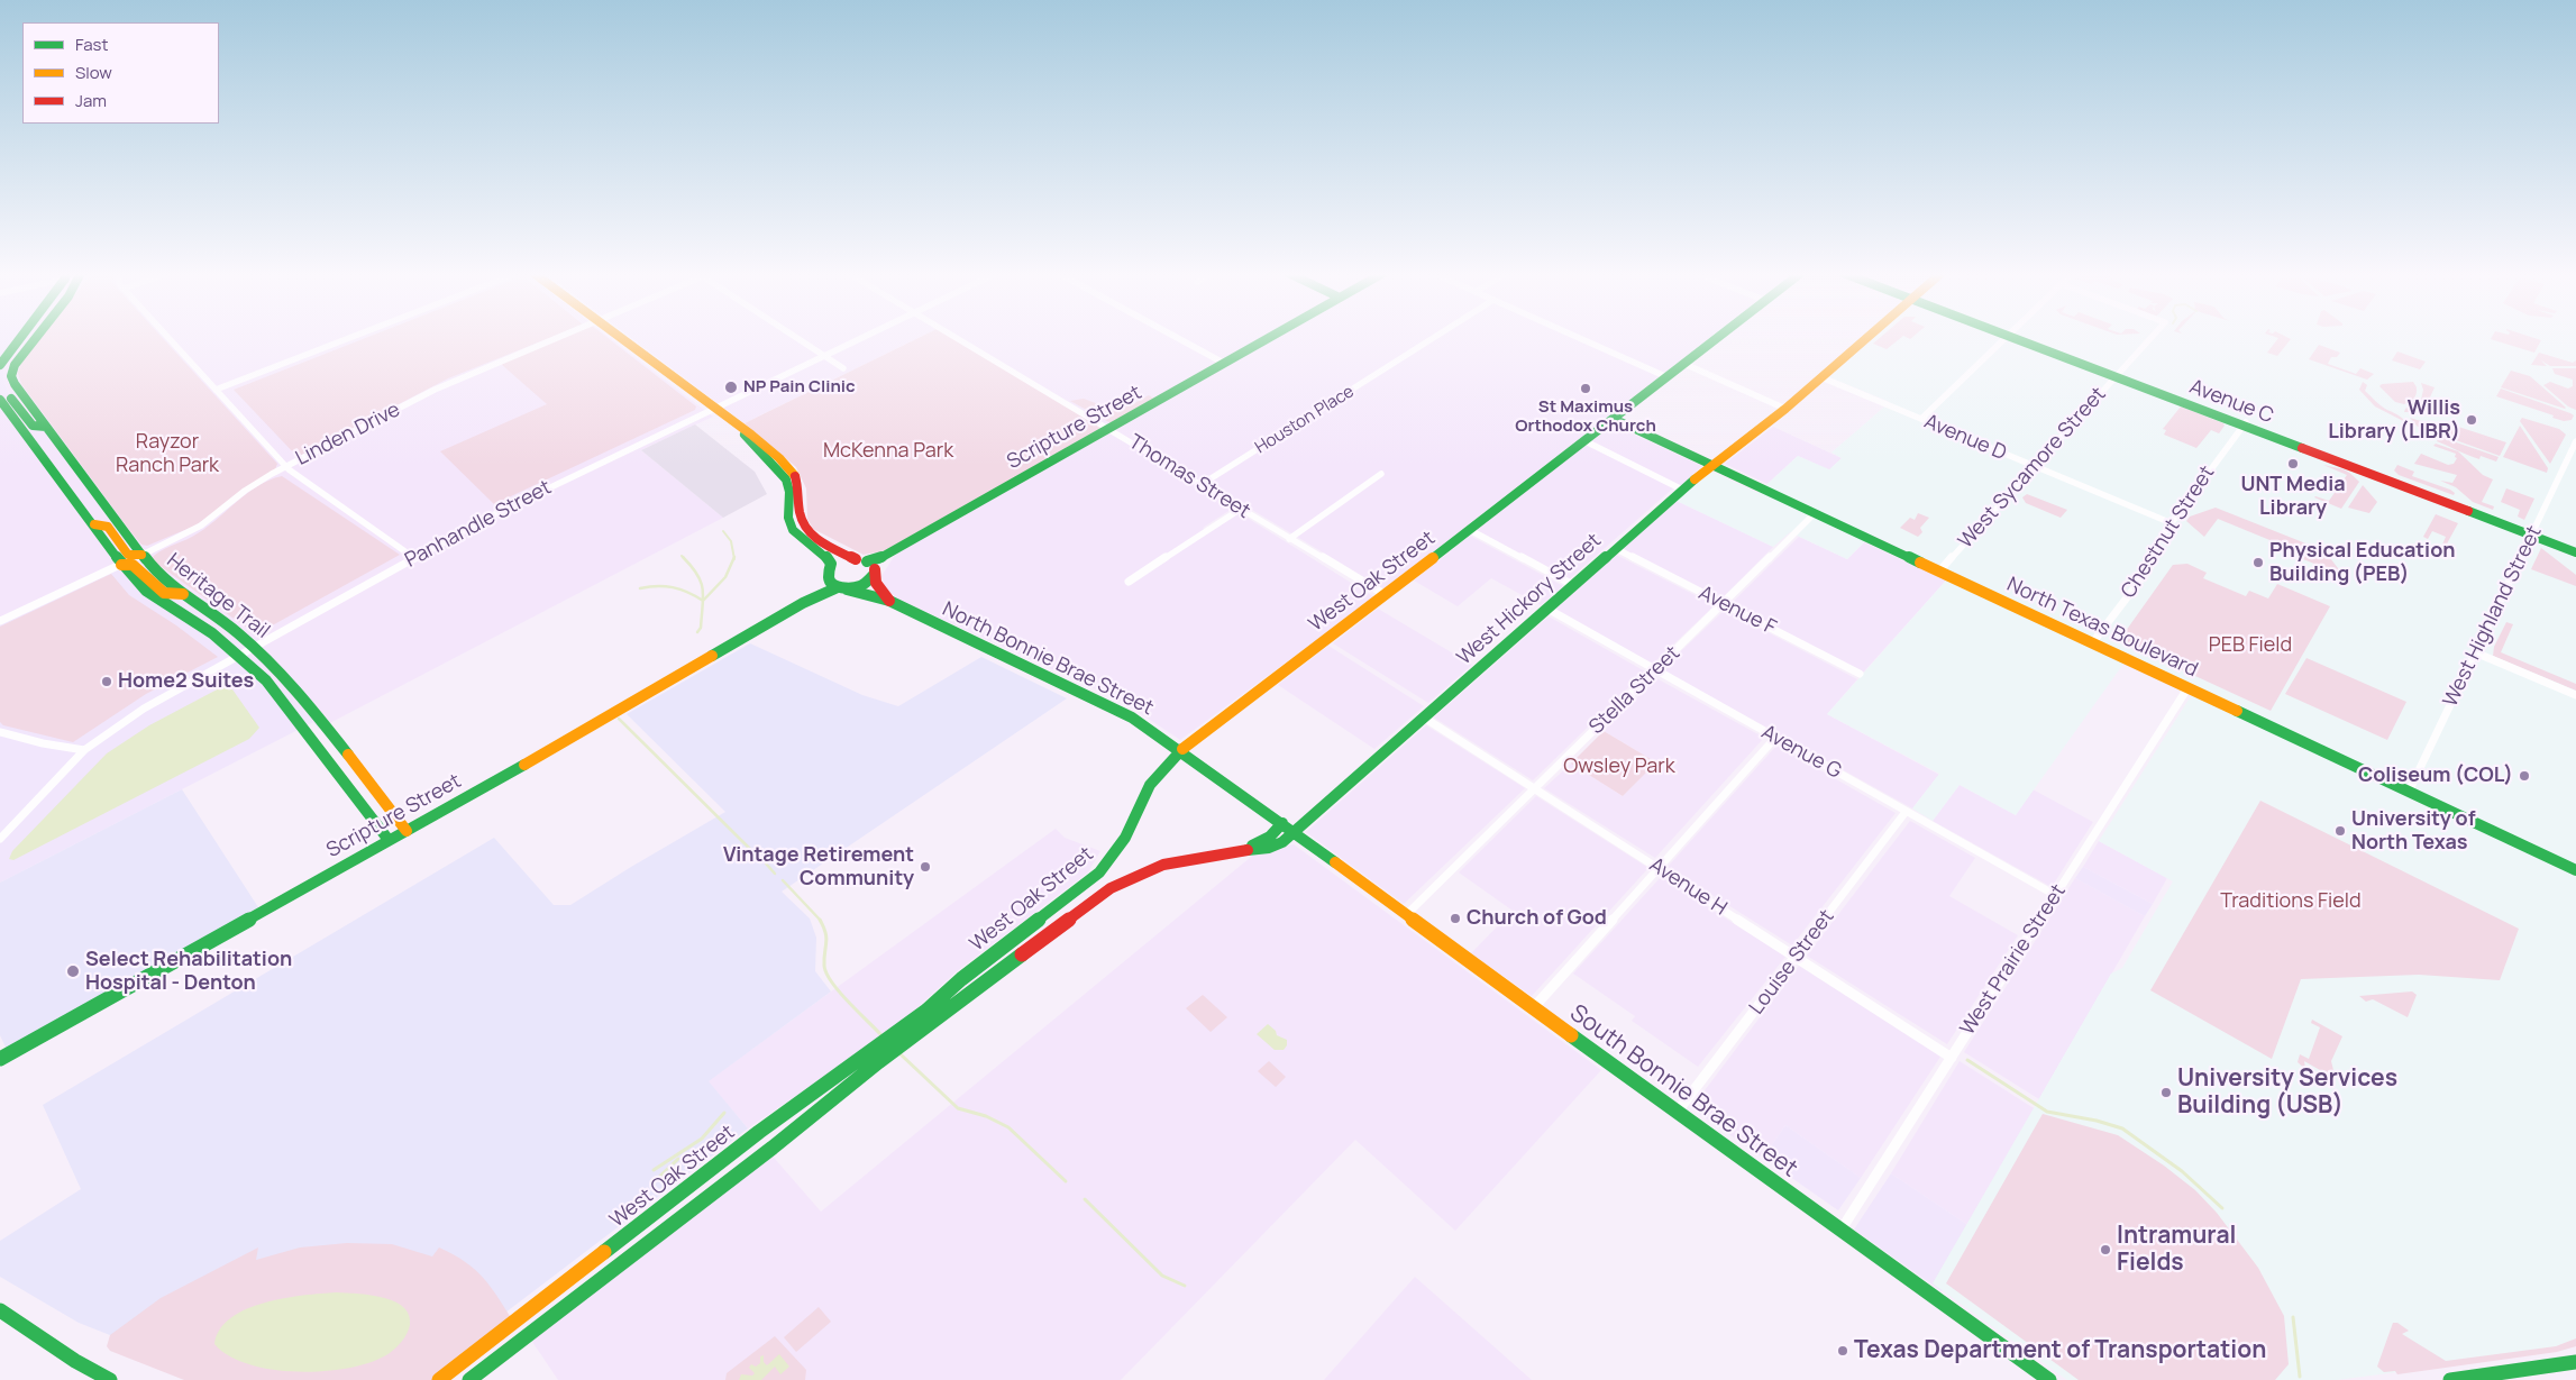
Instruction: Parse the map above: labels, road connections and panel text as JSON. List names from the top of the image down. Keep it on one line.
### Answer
{"streets":{"main road":["Avenue C","Scripture Street","West Oak Street","Heritage Trail","West Hickory Street","North Texas Boulevard","North Bonnie Brae Street","South Bonnie Brae Street"],"street":["Houston Place","Linden Drive","Avenue D","West Sycamore Street","Thomas Street","Panhandle Street","Chestnut Street","Avenue F","West Highland Street","Stella Street","Avenue G","Avenue H","West Prairie Street","Louise Street"]},"crossings":[["Avenue C","West Sycamore Street"],["Avenue C","Chestnut Street"],["Avenue C","West Highland Street"],["Houston Place","Thomas Street"],["Scripture Street","Thomas Street"],["Scripture Street","Heritage Trail"],["Scripture Street","North Bonnie Brae Street"],["Linden Drive","Heritage Trail"],["Avenue D","West Sycamore Street"],["Avenue D","Chestnut Street"],["Avenue D","West Hickory Street"],["West Sycamore Street","North Texas Boulevard"],["Thomas Street","West Oak Street"],["Panhandle Street","Heritage Trail"],["Chestnut Street","North Texas Boulevard"],["West Oak Street","West Hickory Street"],["West Oak Street","North Texas Boulevard"],["West Oak Street","North Bonnie Brae Street"],["West Hickory Street","Avenue F"],["West Hickory Street","North Texas Boulevard"],["West Hickory Street","North Bonnie Brae Street"],["West Hickory Street","Avenue G"],["West Hickory Street","Avenue H"],["West Hickory Street","South Bonnie Brae Street"],["Avenue F","Stella Street"],["West Highland Street","North Texas Boulevard"],["North Texas Boulevard","Stella Street"],["North Texas Boulevard","West Prairie Street"],["North Bonnie Brae Street","South Bonnie Brae Street"],["Stella Street","Avenue G"],["Stella Street","Avenue H"],["Stella Street","South Bonnie Brae Street"],["Avenue G","West Prairie Street"],["Avenue G","Louise Street"],["Avenue H","West Prairie Street"],["Avenue H","Louise Street"],["West Prairie Street","South Bonnie Brae Street"],["Louise Street","South Bonnie Brae Street"]],"parks":["Rayzor Ranch Park","McKenna Park","PEB Field","Owsley Park","Traditions Field"],"places":["NP Pain Clinic","St Maximus Orthodox Church","Willis Library (LIBR)","UNT Media Library","Physical Education Building (PEB)","Home2 Suites","Coliseum (COL)","University of North Texas","Vintage Retirement Community","Church of God","Select Rehabilitation Hospital - Denton","University Services Building (USB)","Intramural Fields","Texas Department of Transportation"],"legend":["Fast","Slow","Jam"]}
